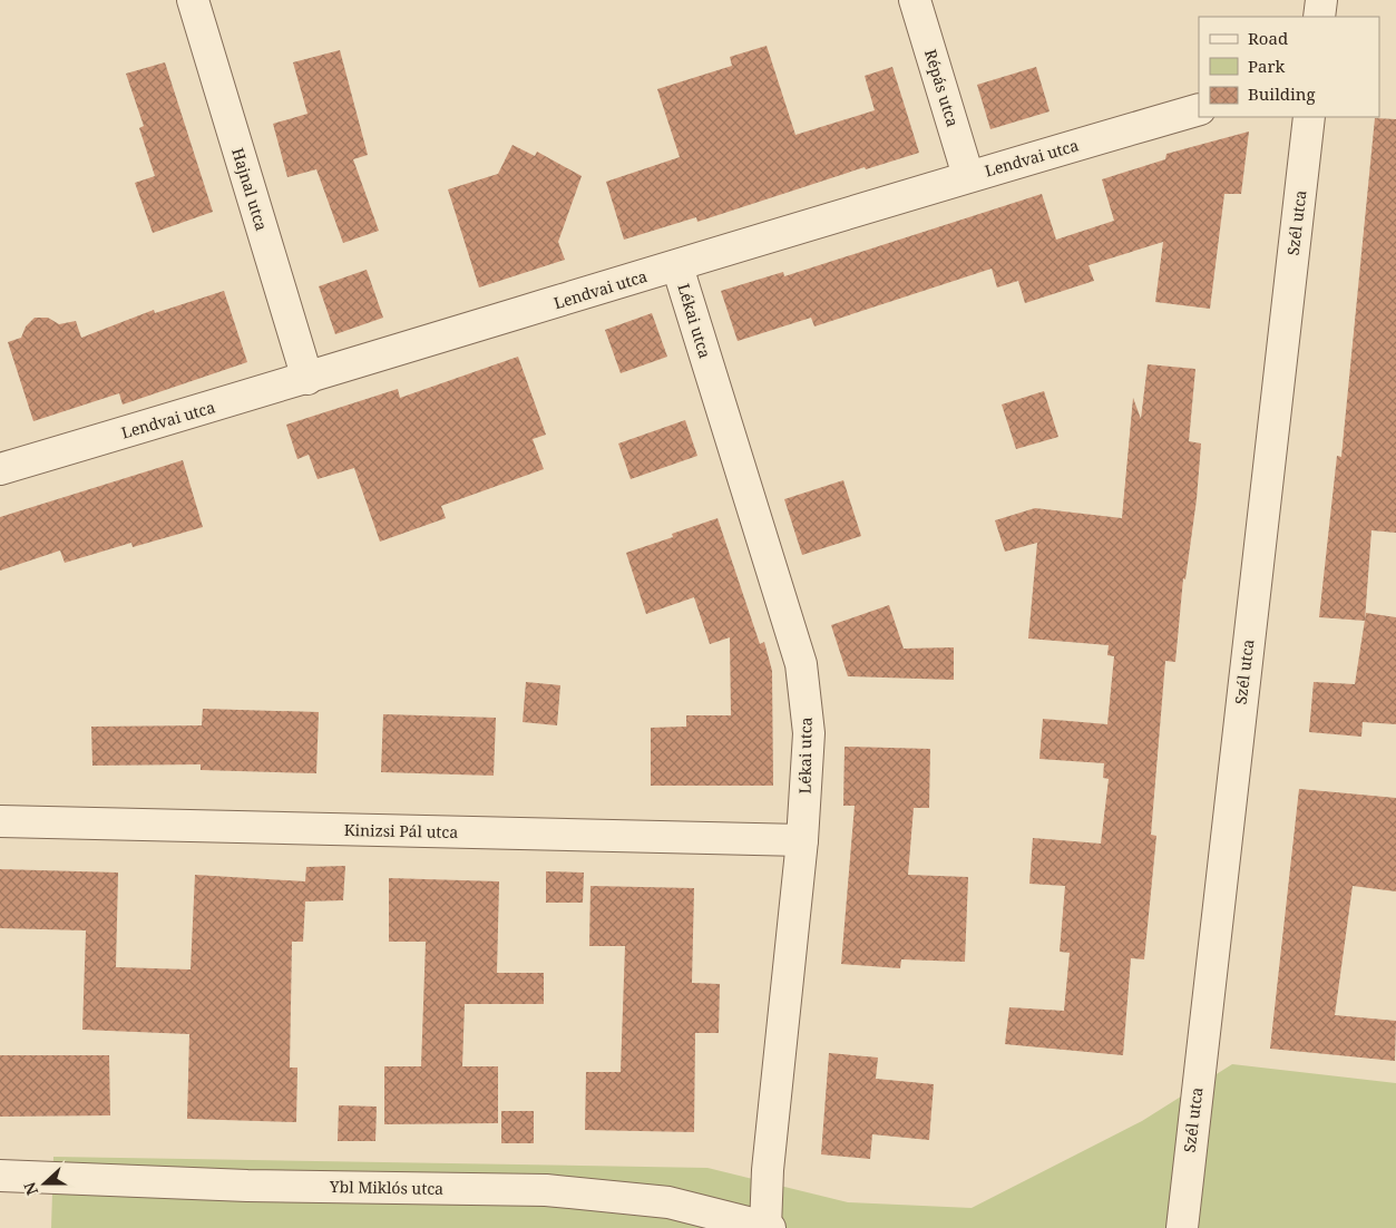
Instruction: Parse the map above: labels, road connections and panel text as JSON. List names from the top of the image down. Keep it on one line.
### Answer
{"streets":{"street":["Répás utca","Lendvai utca","Hajnal utca","Szél utca","Lékai utca","Kinizsi Pál utca","Ybl Miklós utca"]},"crossings":[["Répás utca","Lendvai utca"],["Lendvai utca","Hajnal utca"],["Lendvai utca","Lékai utca"],["Lékai utca","Kinizsi Pál utca"],["Lékai utca","Ybl Miklós utca"]],"legend":["Road","Park","Building"],"north":"left"}
